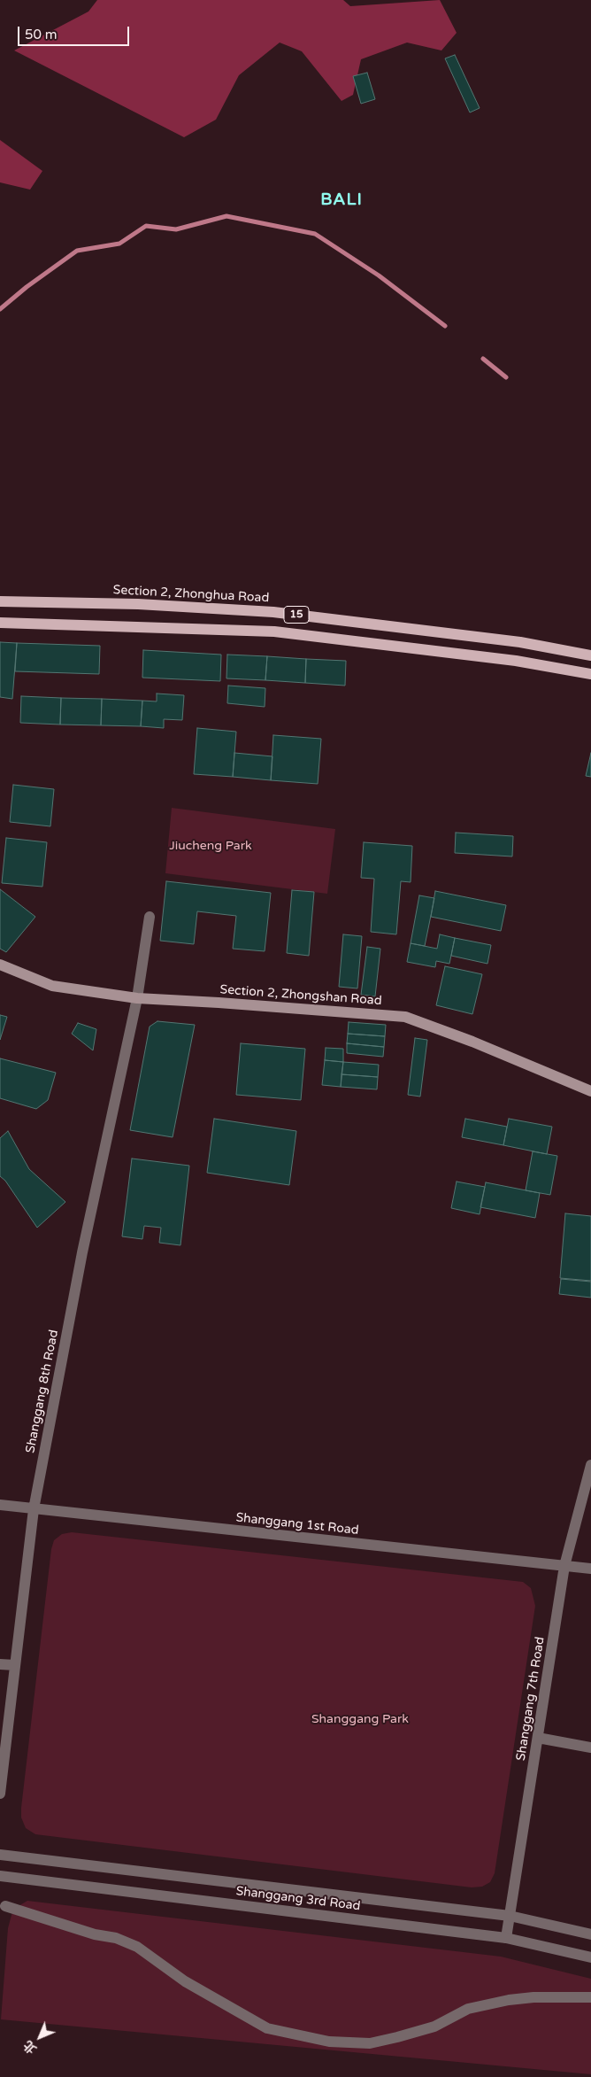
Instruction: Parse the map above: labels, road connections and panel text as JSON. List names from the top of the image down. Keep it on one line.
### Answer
{"streets":{"main road":["Section 2, Zhonghua Road","15","Section 2, Zhongshan Road"],"street":["Shanggang 8th Road","Shanggang 1st Road","Shanggang 7th Road","Shanggang 3rd Road"]},"crossings":[["Section 2, Zhongshan Road","Shanggang 8th Road"],["Shanggang 8th Road","Shanggang 1st Road"],["Shanggang 1st Road","Shanggang 7th Road"],["Shanggang 7th Road","Shanggang 3rd Road"]],"districts":["BALI"],"parks":["Jiucheng Park","Shanggang Park"],"scale_bar":"50 m","north":"bottom left"}
